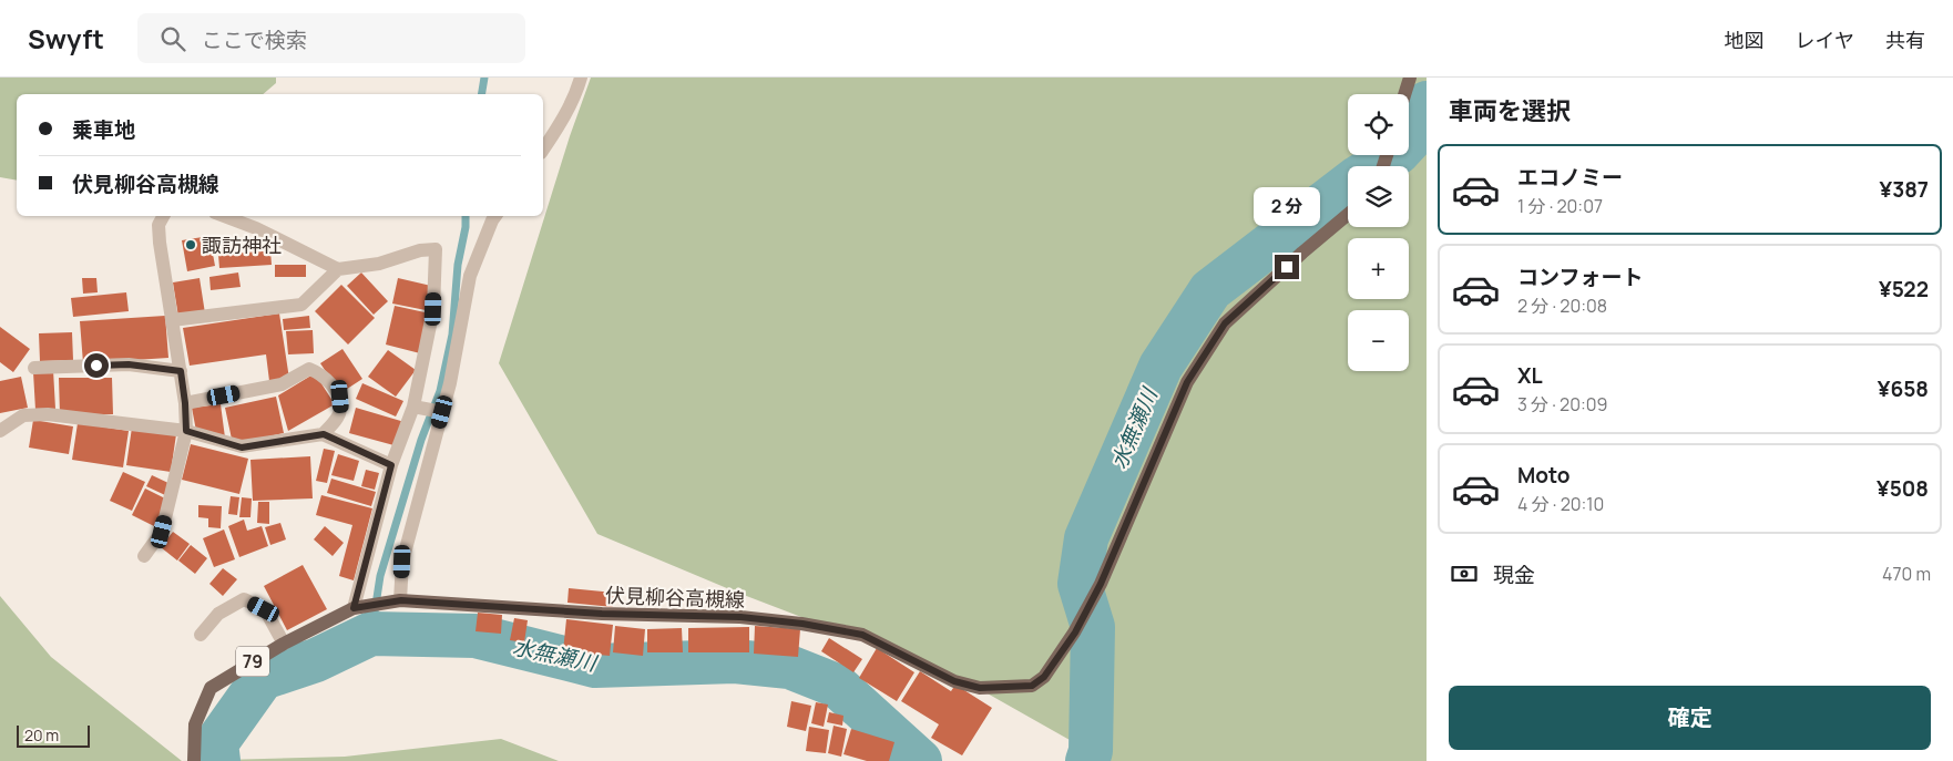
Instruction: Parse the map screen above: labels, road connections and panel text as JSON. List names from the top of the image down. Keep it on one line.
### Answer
{"streets":{"main road":["伏見柳谷高槻線","79"]},"water":["水無瀬川"],"places":["諏訪神社"],"scale_bar":"20 m","page":{"header":"Swyft","search":"ここで検索","nav":["地図","レイヤ","共有"],"heading":"車両を選択","map_buttons":["+","−"],"banner":["乗車地","伏見柳谷高槻線"],"list":[{"name":"エコノミー","note":"1 分 · 20:07","value":"¥387"},{"name":"コンフォート","note":"2 分 · 20:08","value":"¥522"},{"name":"XL","note":"3 分 · 20:09","value":"¥658"},{"name":"Moto","note":"4 分 · 20:10","value":"¥508"}],"bubble":"2 分","pay":["現金","470 m"],"buttons":"確定","scale":"20 m"}}
